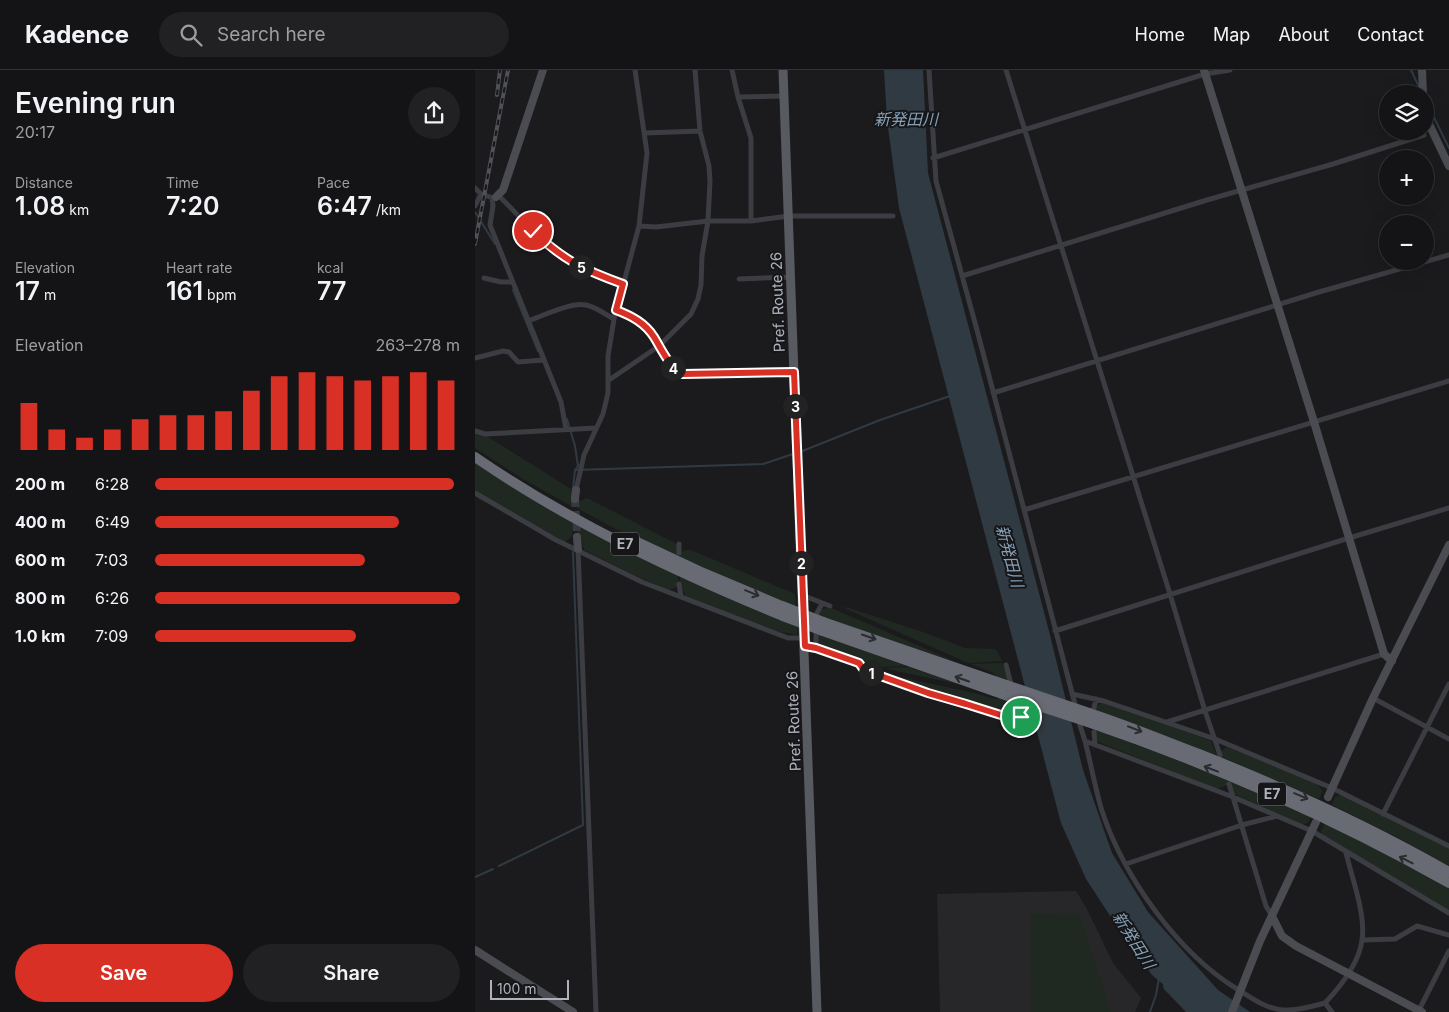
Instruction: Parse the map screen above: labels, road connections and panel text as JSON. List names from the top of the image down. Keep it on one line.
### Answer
{"streets":{"highway":["E7"],"main road":["Pref. Route 26"]},"water":["新発田川"],"scale_bar":"100 m","page":{"header":"Kadence","search":"Search here","nav":["Home","Map","About","Contact"],"heading":["Evening run","20:17"],"map_buttons":["+","−"],"stats":[["Distance","1.08 km"],["Time","7:20"],["Pace","6:47 /km"],["Elevation","17 m"],["Heart rate","161 bpm"],["kcal","77"]],"pins":["5","4","3","2","1"],"chart":["Elevation","263–278 m"],"list":[{"name":"200 m","note":"6:28"},{"name":"400 m","note":"6:49"},{"name":"600 m","note":"7:03"},{"name":"800 m","note":"6:26"},{"name":"1.0 km","note":"7:09"}],"buttons":["Save","Share"],"scale":"100 m"}}
